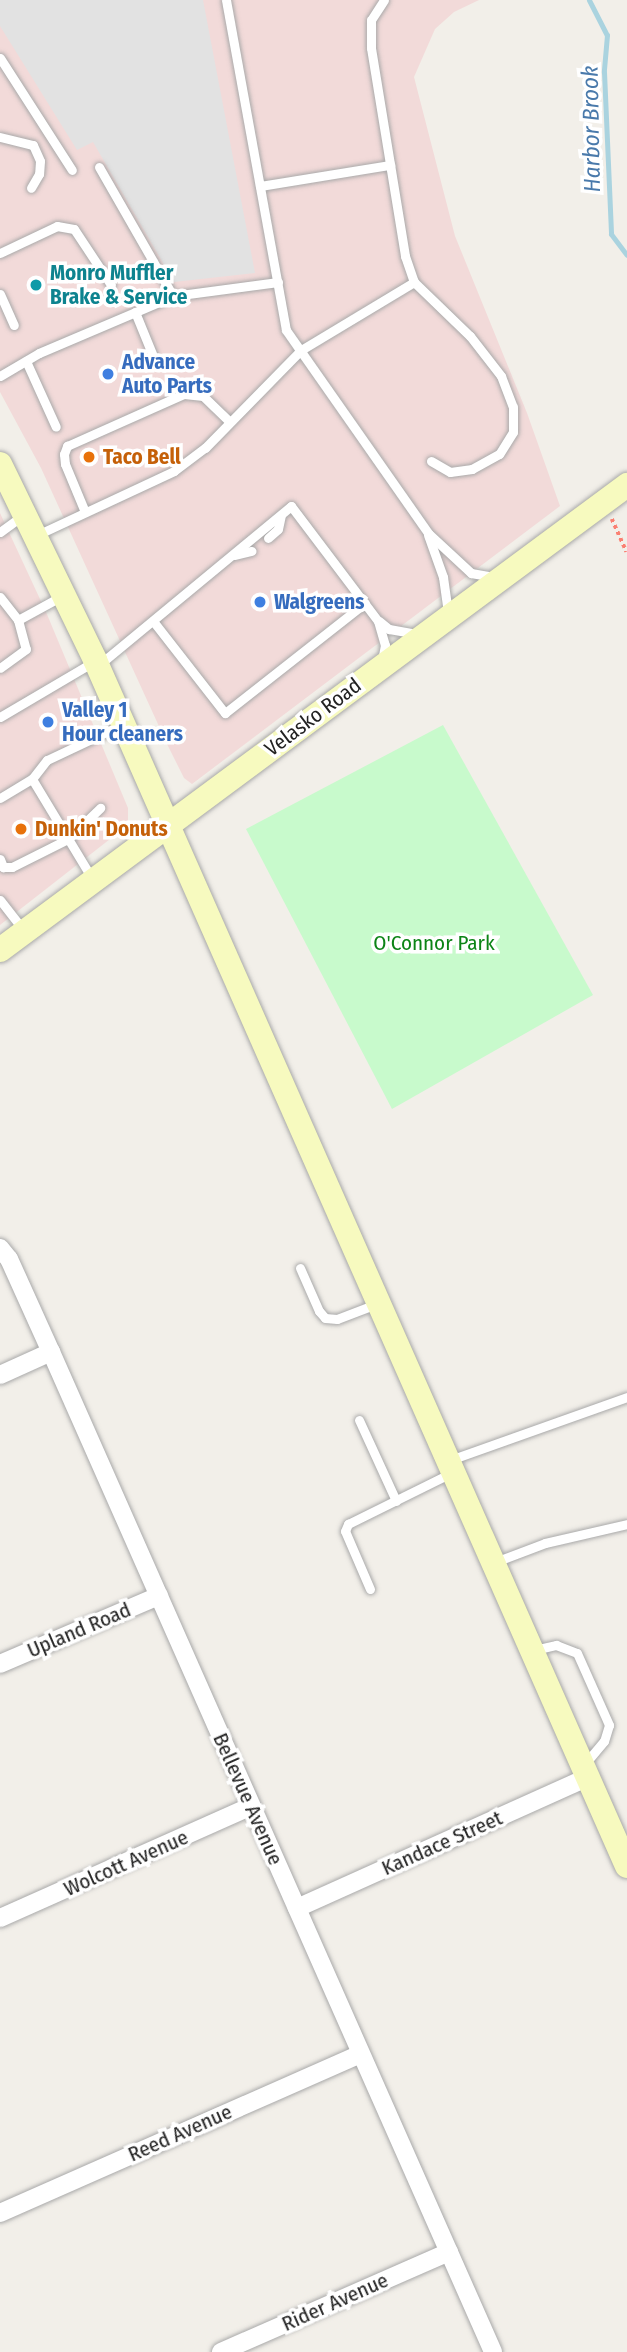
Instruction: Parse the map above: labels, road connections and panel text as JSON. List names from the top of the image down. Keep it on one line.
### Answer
{"streets":{"main road":["Velasko Road"],"street":["Upland Road","Bellevue Avenue","Kandace Street","Wolcott Avenue","Reed Avenue","Rider Avenue"]},"crossings":[["Upland Road","Bellevue Avenue"],["Bellevue Avenue","Kandace Street"],["Bellevue Avenue","Wolcott Avenue"],["Bellevue Avenue","Reed Avenue"],["Bellevue Avenue","Rider Avenue"]],"water":["Harbor Brook"],"parks":["O'Connor Park"],"places":["Monro Muffler Brake & Service","Advance Auto Parts","Taco Bell","Walgreens","Valley 1 Hour cleaners","Dunkin' Donuts"]}
